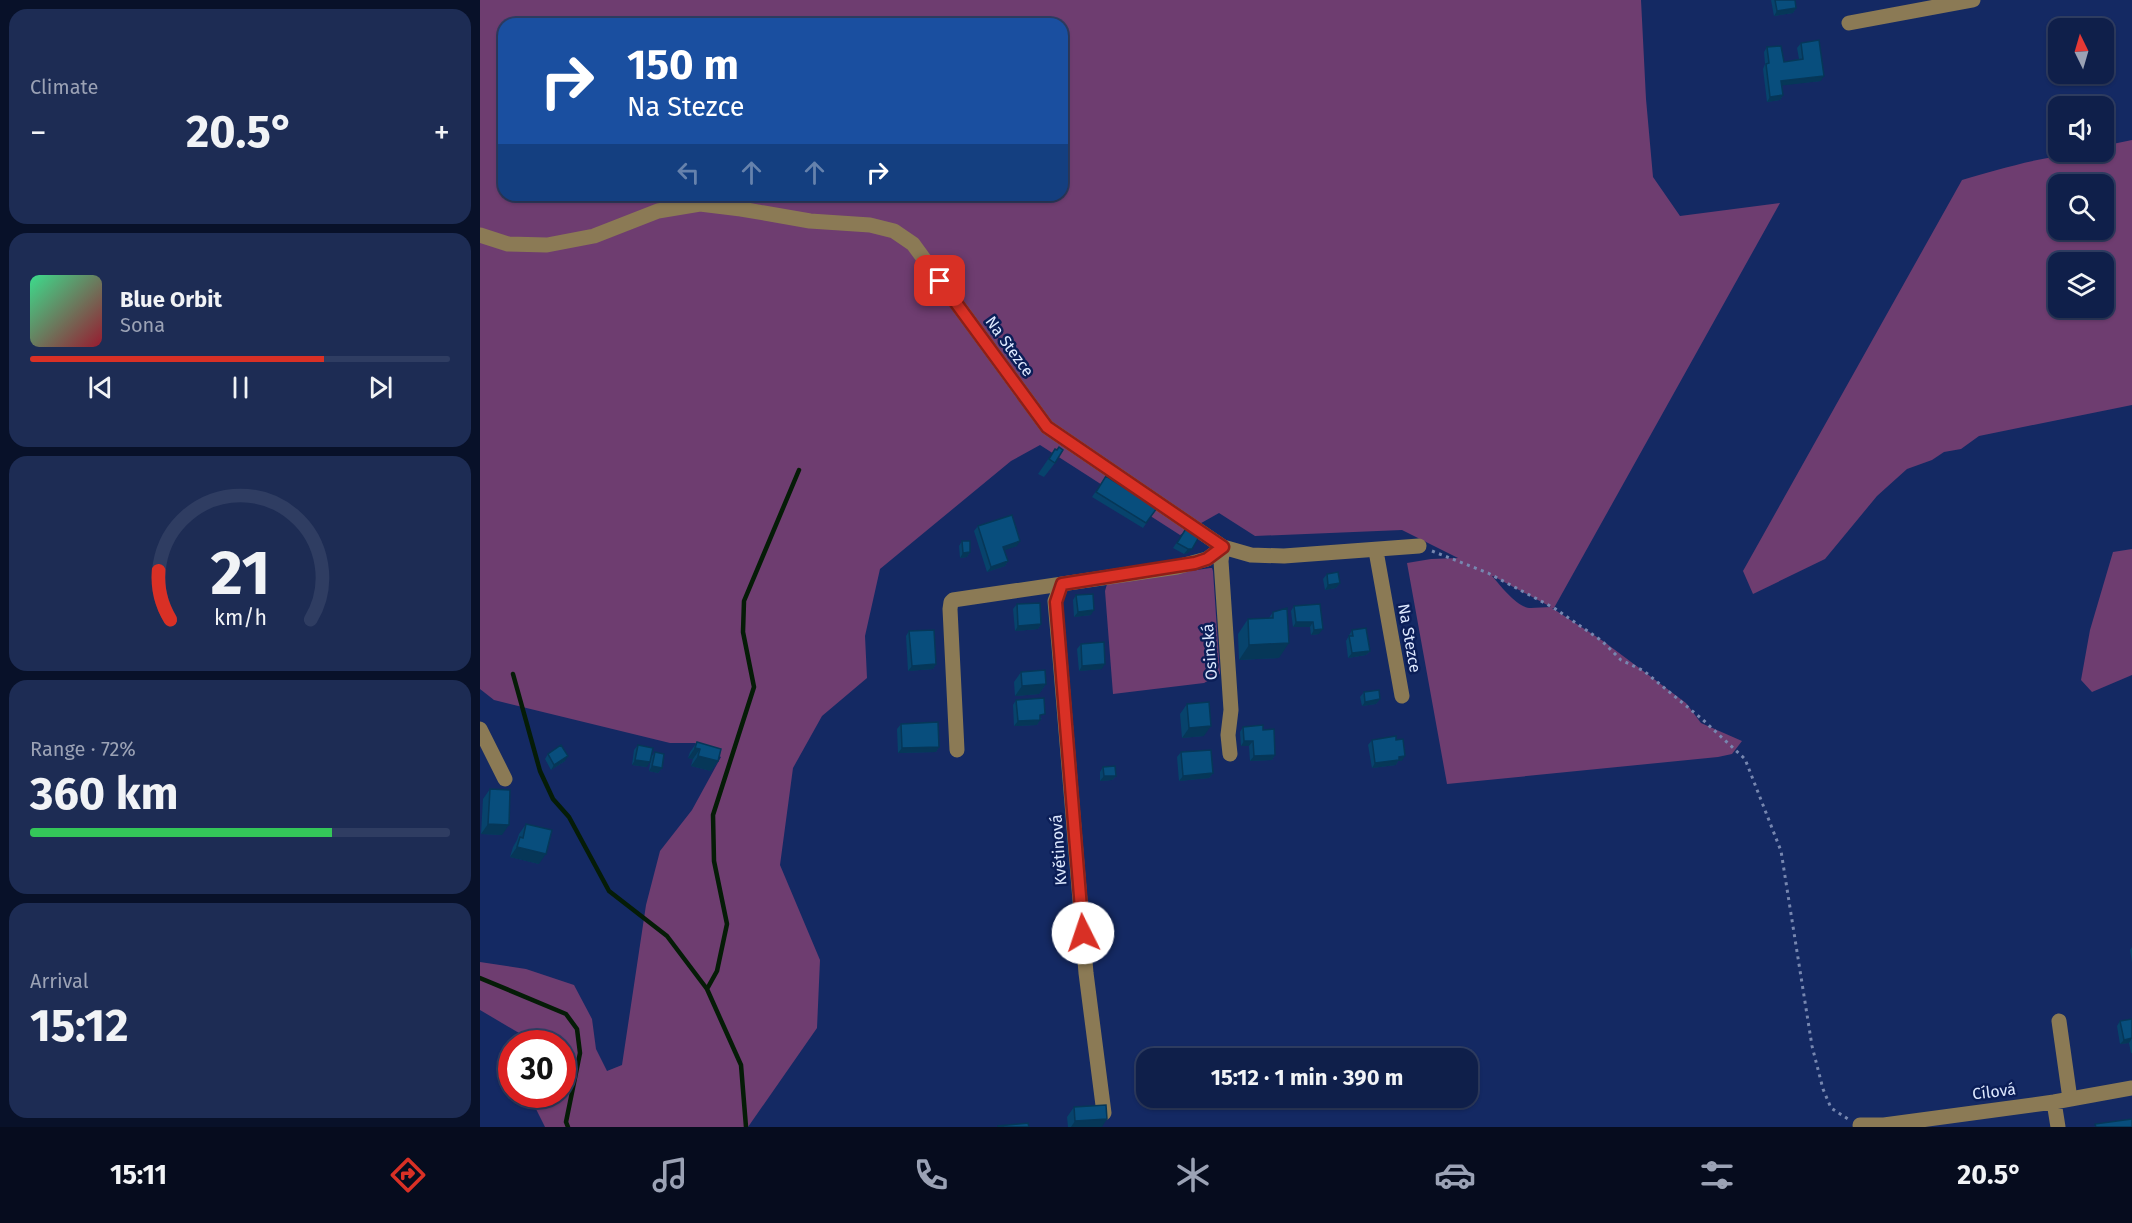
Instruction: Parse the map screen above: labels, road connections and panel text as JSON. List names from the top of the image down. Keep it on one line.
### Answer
{"streets":{"street":["Na Stezce","Osinská","Květinová","Cílová"]},"crossings":[["Na Stezce","Osinská"]],"north":"top","page":{"tile":["Climate",["Range · 72%","360 km"],["Arrival","15:12"]],"turn":["150 m","Na Stezce"],"heat":["−","20.5°","+"],"song":["Blue Orbit","Sona"],"limit":"30","trip":"15:12 · 1 min · 390 m","tabs":["15:11","20.5°"],"gauge":["21","km/h"]}}
